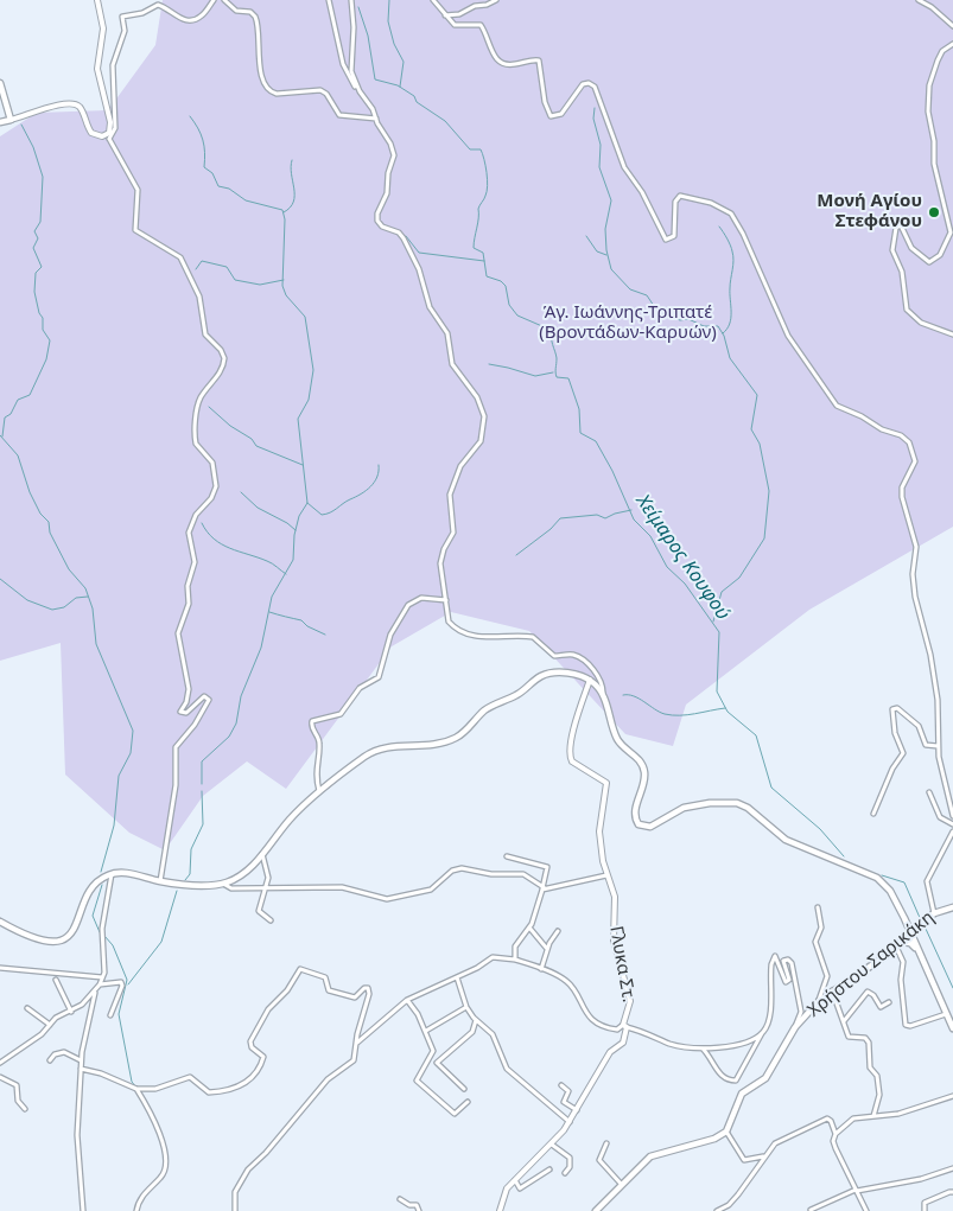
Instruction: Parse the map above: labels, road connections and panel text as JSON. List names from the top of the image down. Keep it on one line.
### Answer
{"streets":{"main road":["Χρήστου Σαρικάκη"],"street":["Γλυκα Στ."]},"water":["Χείμαρος Κουφού"],"parks":["Άγ. Ιωάννης-Τριπατέ (Βροντάδων-Καρυών)"],"places":["Μονή Αγίου Στεφάνου"]}
